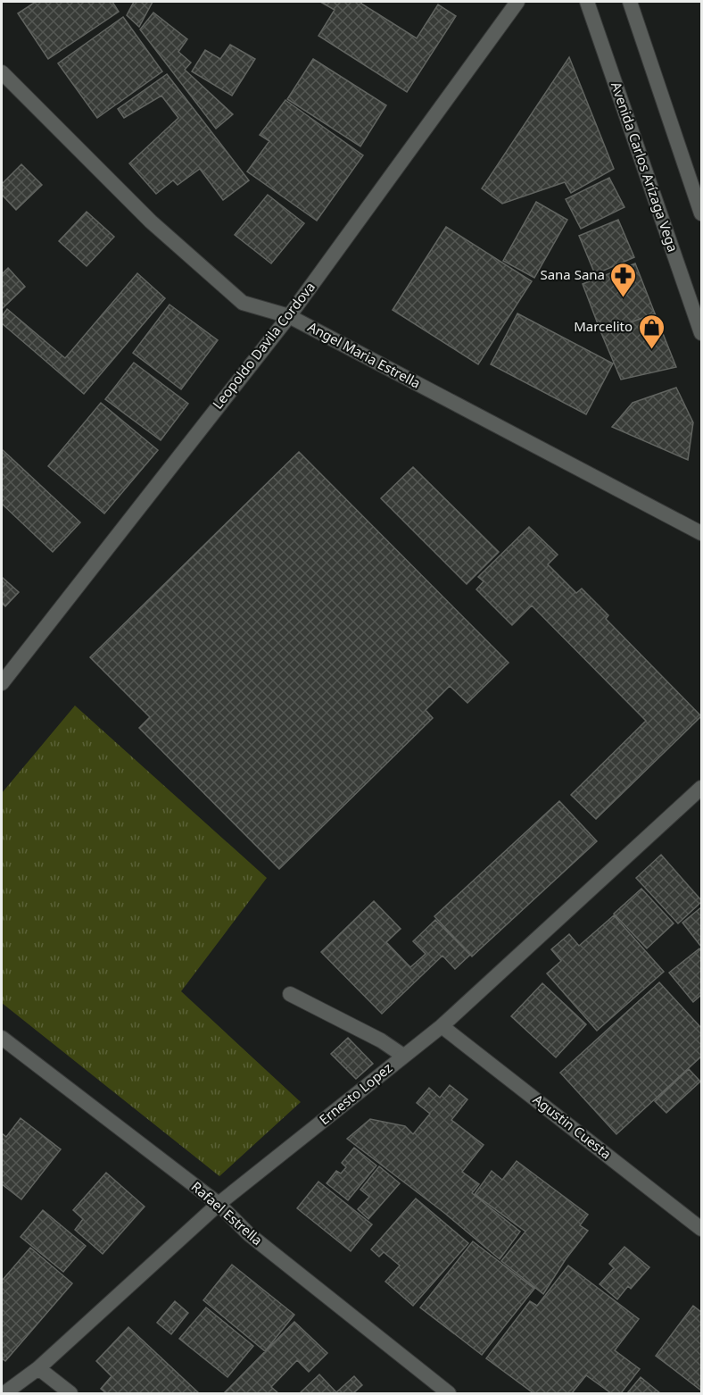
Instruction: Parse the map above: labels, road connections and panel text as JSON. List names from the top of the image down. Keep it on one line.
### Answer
{"streets":{"street":["Avenida Carlos Arízaga Vega","Leopoldo Davila Cordova","Angel Maria Estrella","Ernesto Lopez","Agustin Cuesta","Rafael Estrella"]},"crossings":[["Leopoldo Davila Cordova","Angel Maria Estrella"],["Ernesto Lopez","Agustin Cuesta"],["Ernesto Lopez","Rafael Estrella"]],"places":{"pharmacy":["Sana Sana"],"shop":["Marcelito"]}}
